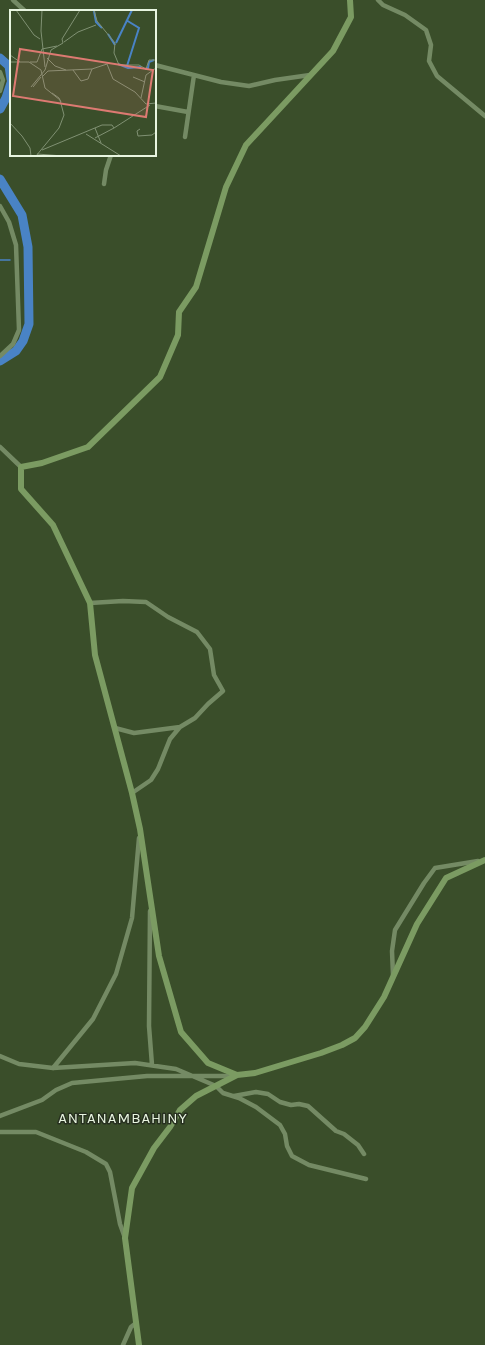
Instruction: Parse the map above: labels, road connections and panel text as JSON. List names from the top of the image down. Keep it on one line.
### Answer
{"districts":["ANTANAMBAHINY"]}
